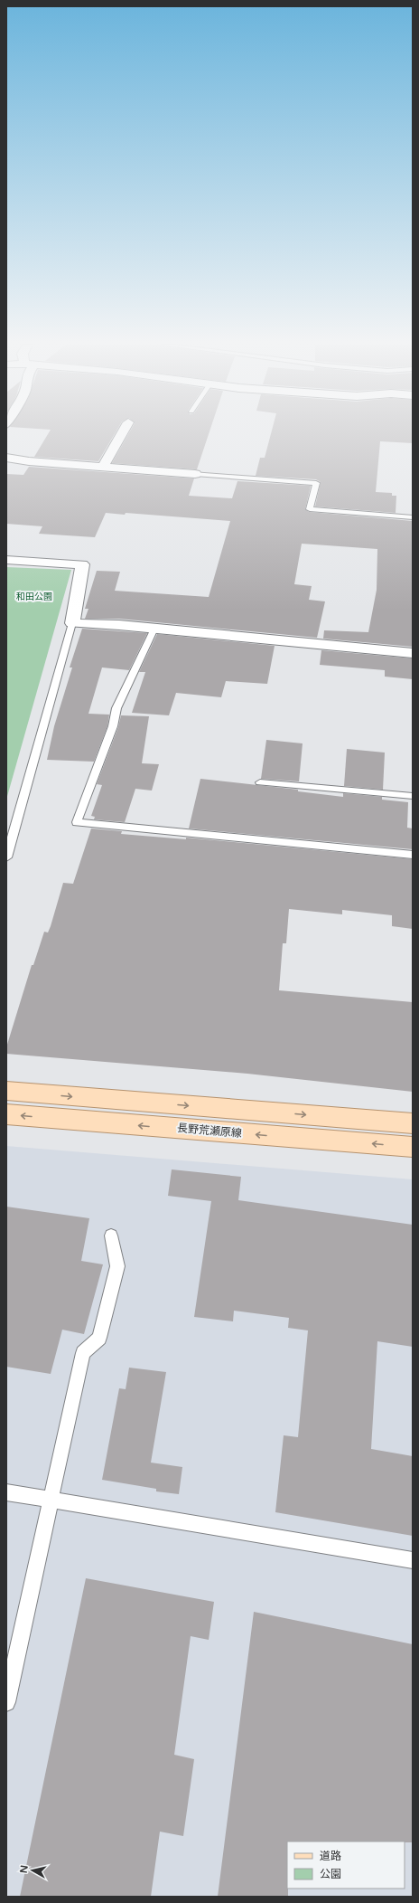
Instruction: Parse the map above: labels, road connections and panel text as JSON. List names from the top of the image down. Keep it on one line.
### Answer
{"streets":{"main road":["長野荒瀬原線"]},"parks":["和田公園"],"legend":["道路","公園"],"north":"left"}
